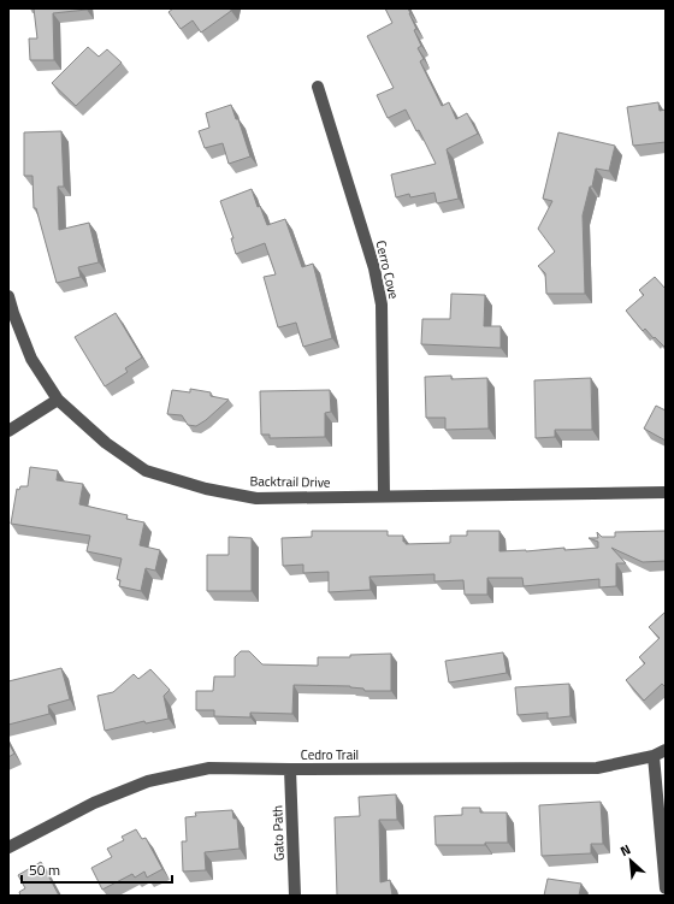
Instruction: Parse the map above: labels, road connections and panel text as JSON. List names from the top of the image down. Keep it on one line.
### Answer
{"streets":{"street":["Cerro Cove","Backtrail Drive","Cedro Trail","Gato Path"]},"crossings":[["Cerro Cove","Backtrail Drive"],["Cedro Trail","Gato Path"]],"scale_bar":"50 m","north":"top left"}
